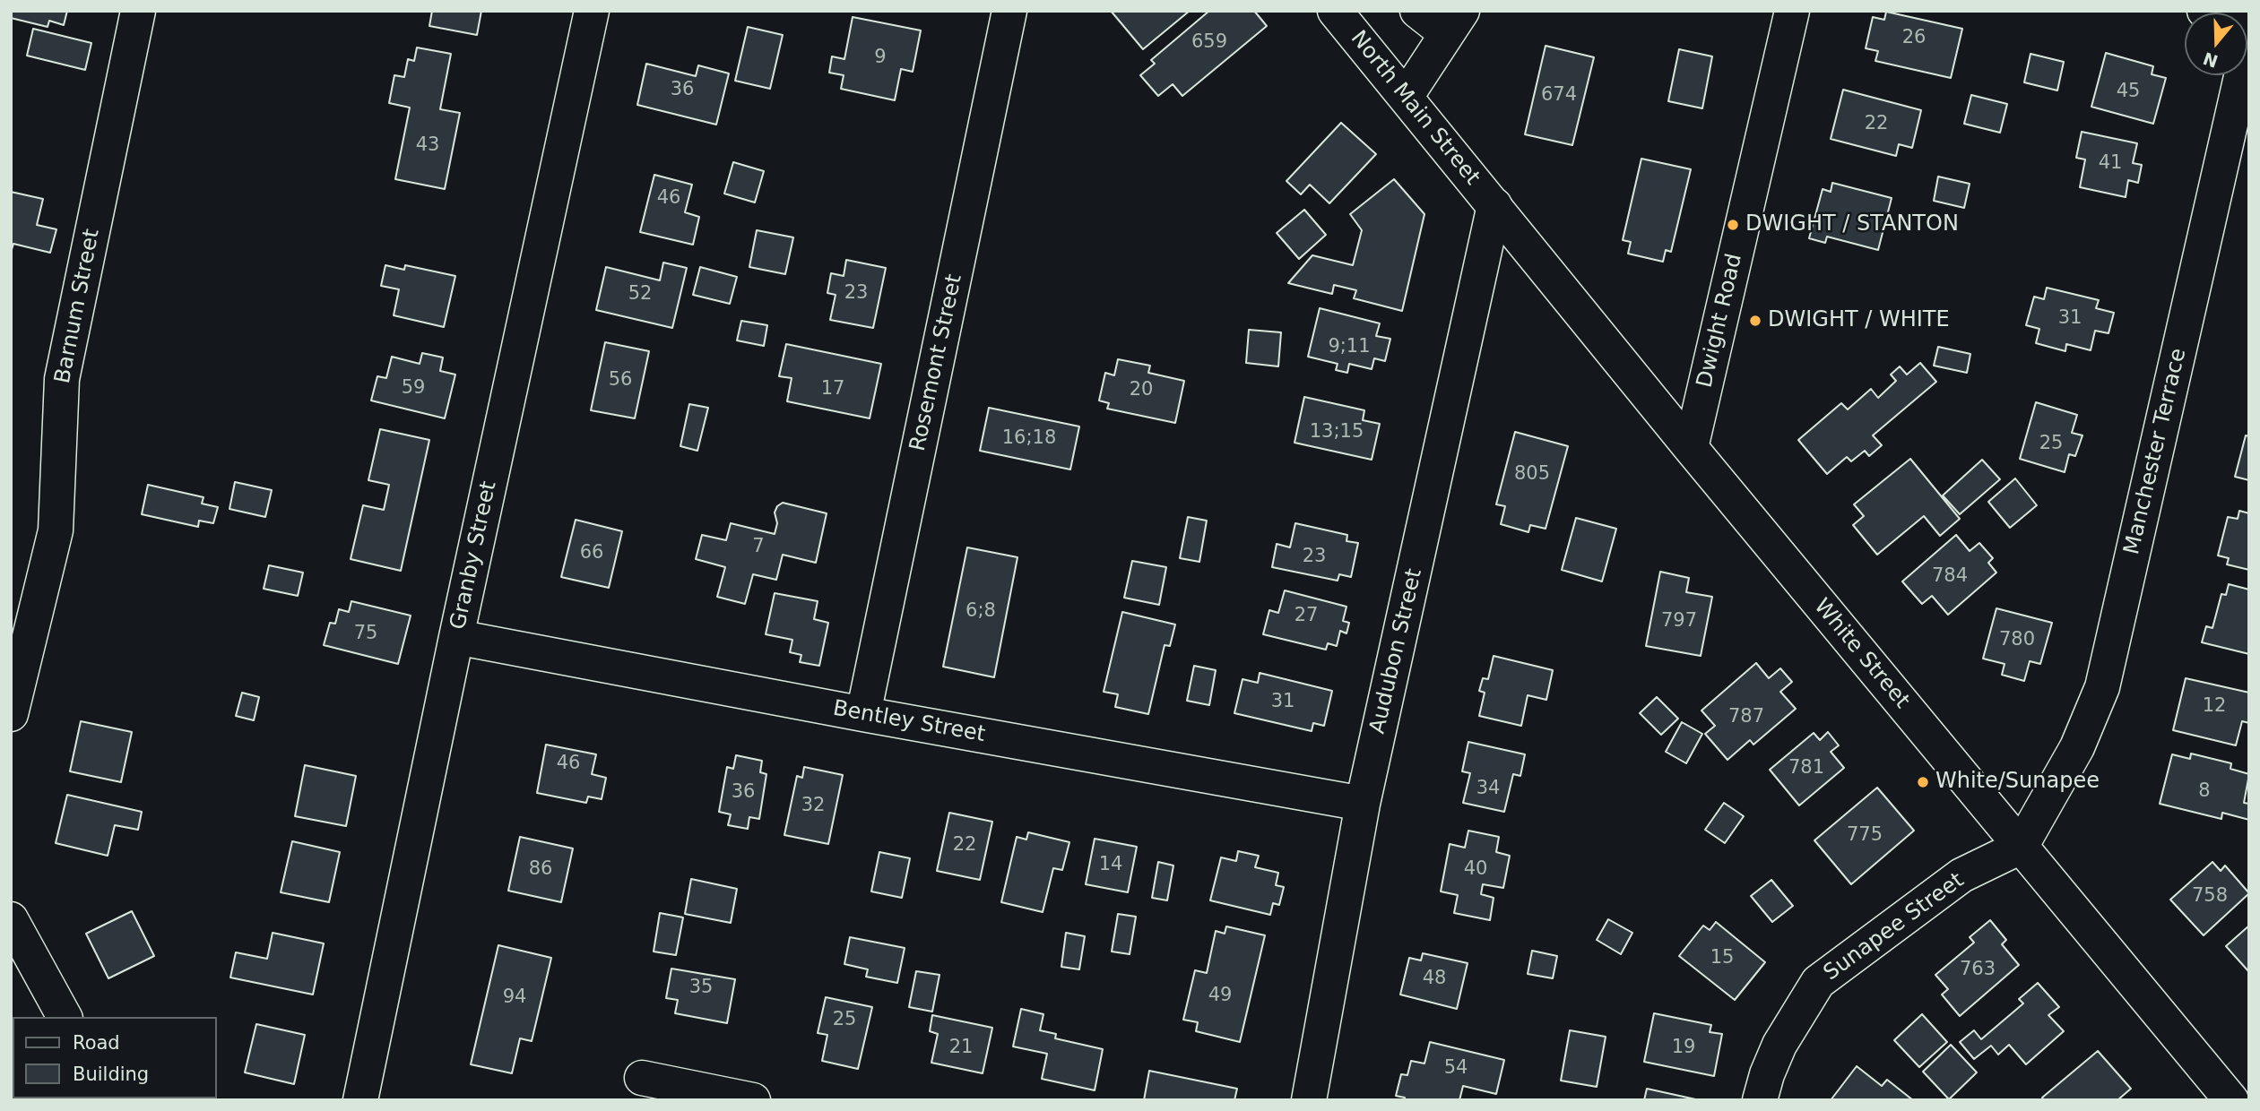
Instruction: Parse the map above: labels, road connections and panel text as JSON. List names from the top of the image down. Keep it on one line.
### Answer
{"streets":{"street":["North Main Street","Barnum Street","Dwight Road","Rosemont Street","Manchester Terrace","Granby Street","Audubon Street","White Street","Bentley Street","Sunapee Street"]},"crossings":[["North Main Street","Audubon Street"],["North Main Street","White Street"],["Dwight Road","White Street"],["Rosemont Street","Bentley Street"],["Manchester Terrace","White Street"],["Manchester Terrace","Sunapee Street"],["Granby Street","Bentley Street"],["Audubon Street","White Street"],["Audubon Street","Bentley Street"],["White Street","Sunapee Street"]],"places":["DWIGHT / STANTON","DWIGHT / WHITE","White/Sunapee"],"house_numbers":["26","659","9","36","45","674","22","43","41","46","23","52","31","9;11","56","59","17","20","13;15","16;18","25","805","7","66","23","784","6;8","27","797","75","780","31","12","787","46","781","34","8","36","32","775","22","14","86","40","758","15","763","48","35","49","94","25","21","19","54"],"legend":["Road","Building"],"north":"bottom"}
